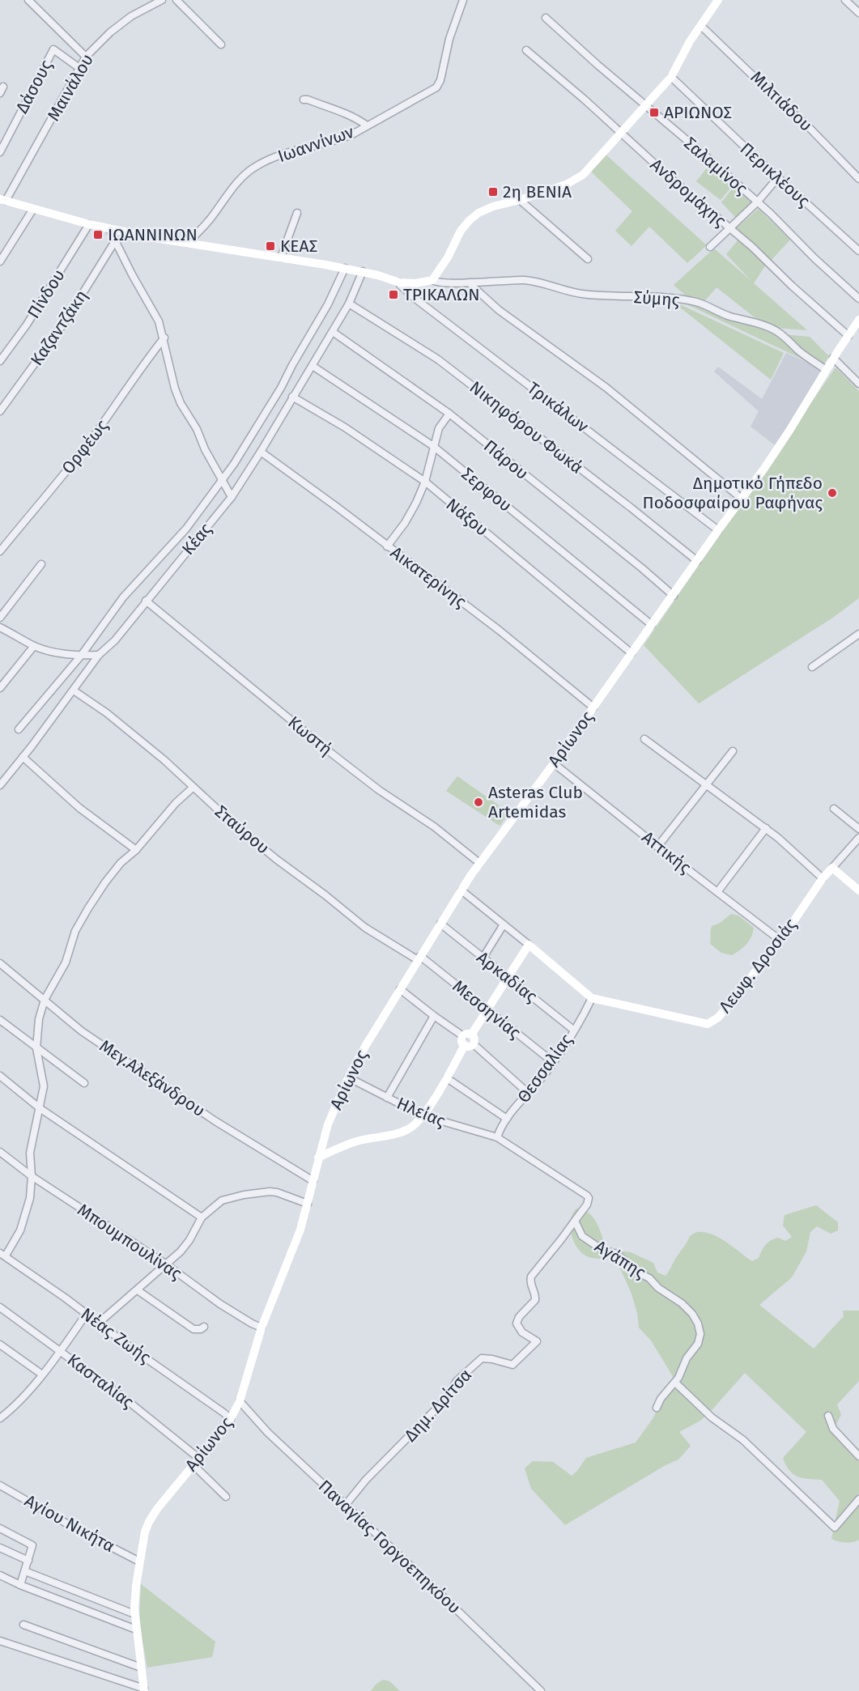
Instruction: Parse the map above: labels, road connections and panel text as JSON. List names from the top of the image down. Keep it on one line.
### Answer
{"streets":{"street":["Δάσους","Μαινάλου","Μιλτιάδου","Ιωαννίνων","Σαλαμίνος","Περικλέους","Ανδρομάχης","Πίνδου","Σύμης","Καζαντζάκη","Τρικάλων","Νικηφόρου Φωκά","Ορφέως","Πάρου","Σερφου","Νάξου","Κέας","Αικατερίνης","Κωστή","Αρίωνος","Σταύρου","Αττικής","Λεωφ. Δροσιάς","Αρκαδίας","Μεσσηνίας","Θεσσαλίας","Μεγ.Αλεξάνδρου","Ηλείας","Μπουμπουλίνας","Αγάπης","Νέας Ζωής","Κασταλίας","Δημ. Δρίτσα","Αγίου Νικήτα","Παναγίας Γοργοεπηκόου"]},"crossings":[["Δάσους","Μαινάλου"],["Ανδρομάχης","Αρίωνος"],["Σύμης","Αρίωνος"],["Τρικάλων","Αρίωνος"],["Νικηφόρου Φωκά","Κέας"],["Νικηφόρου Φωκά","Αρίωνος"],["Πάρου","Κέας"],["Πάρου","Αρίωνος"],["Σερφου","Κέας"],["Σερφου","Αρίωνος"],["Νάξου","Κέας"],["Νάξου","Αρίωνος"],["Κέας","Αικατερίνης"],["Κέας","Κωστή"],["Κέας","Σταύρου"],["Αικατερίνης","Αρίωνος"],["Κωστή","Αρίωνος"],["Αρίωνος","Σταύρου"],["Αρίωνος","Αττικής"],["Αρίωνος","Αρκαδίας"],["Αρίωνος","Μεσσηνίας"],["Αρίωνος","Μεγ.Αλεξάνδρου"],["Αρίωνος","Ηλείας"],["Αρίωνος","Μπουμπουλίνας"],["Αρίωνος","Νέας Ζωής"],["Αρίωνος","Κασταλίας"],["Αρίωνος","Αγίου Νικήτα"],["Αρίωνος","Παναγίας Γοργοεπηκόου"],["Σταύρου","Μεσσηνίας"],["Αττικής","Λεωφ. Δροσιάς"],["Λεωφ. Δροσιάς","Θεσσαλίας"],["Αρκαδίας","Θεσσαλίας"],["Μεσσηνίας","Θεσσαλίας"],["Θεσσαλίας","Ηλείας"],["Αγάπης","Δημ. Δρίτσα"],["Δημ. Δρίτσα","Παναγίας Γοργοεπηκόου"]],"places":{"transit":["ΑΡΙΩΝΟΣ","2η ΒΕΝΙΑ","ΙΩΑΝΝΙΝΩΝ","ΚΕΑΣ","ΤΡΙΚΑΛΩΝ"],"other":["Δημοτικό Γήπεδο Ποδοσφαίρου Ραφήνας","Asteras Club Artemidas"]}}
